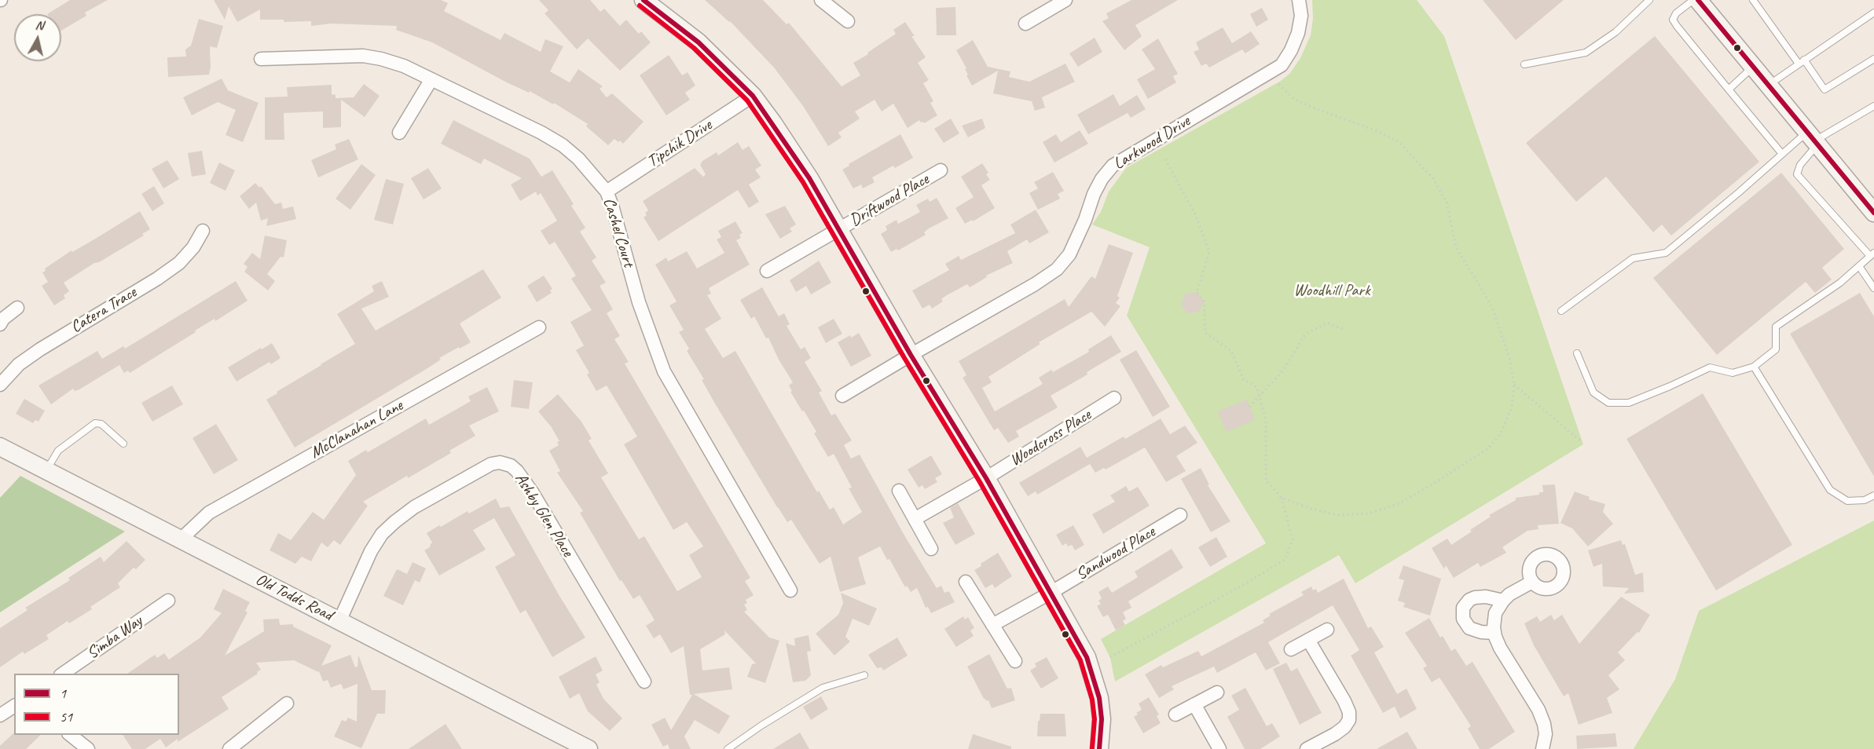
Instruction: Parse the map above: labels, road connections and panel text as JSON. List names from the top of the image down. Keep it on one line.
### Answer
{"streets":{"street":["Larkwood Drive","Tipchik Drive","Driftwood Place","Cashel Court","Catera Trace","McClanahan Lane","Woodcross Place","Ashby Glen Place","Sandwood Place","Old Todds Road","Simba Way"]},"crossings":[["Tipchik Drive","Cashel Court"],["McClanahan Lane","Old Todds Road"],["Ashby Glen Place","Old Todds Road"]],"parks":["Woodhill Park"],"lines":["transit line 1","transit line 51"],"legend":["1","51"],"north":"top"}
